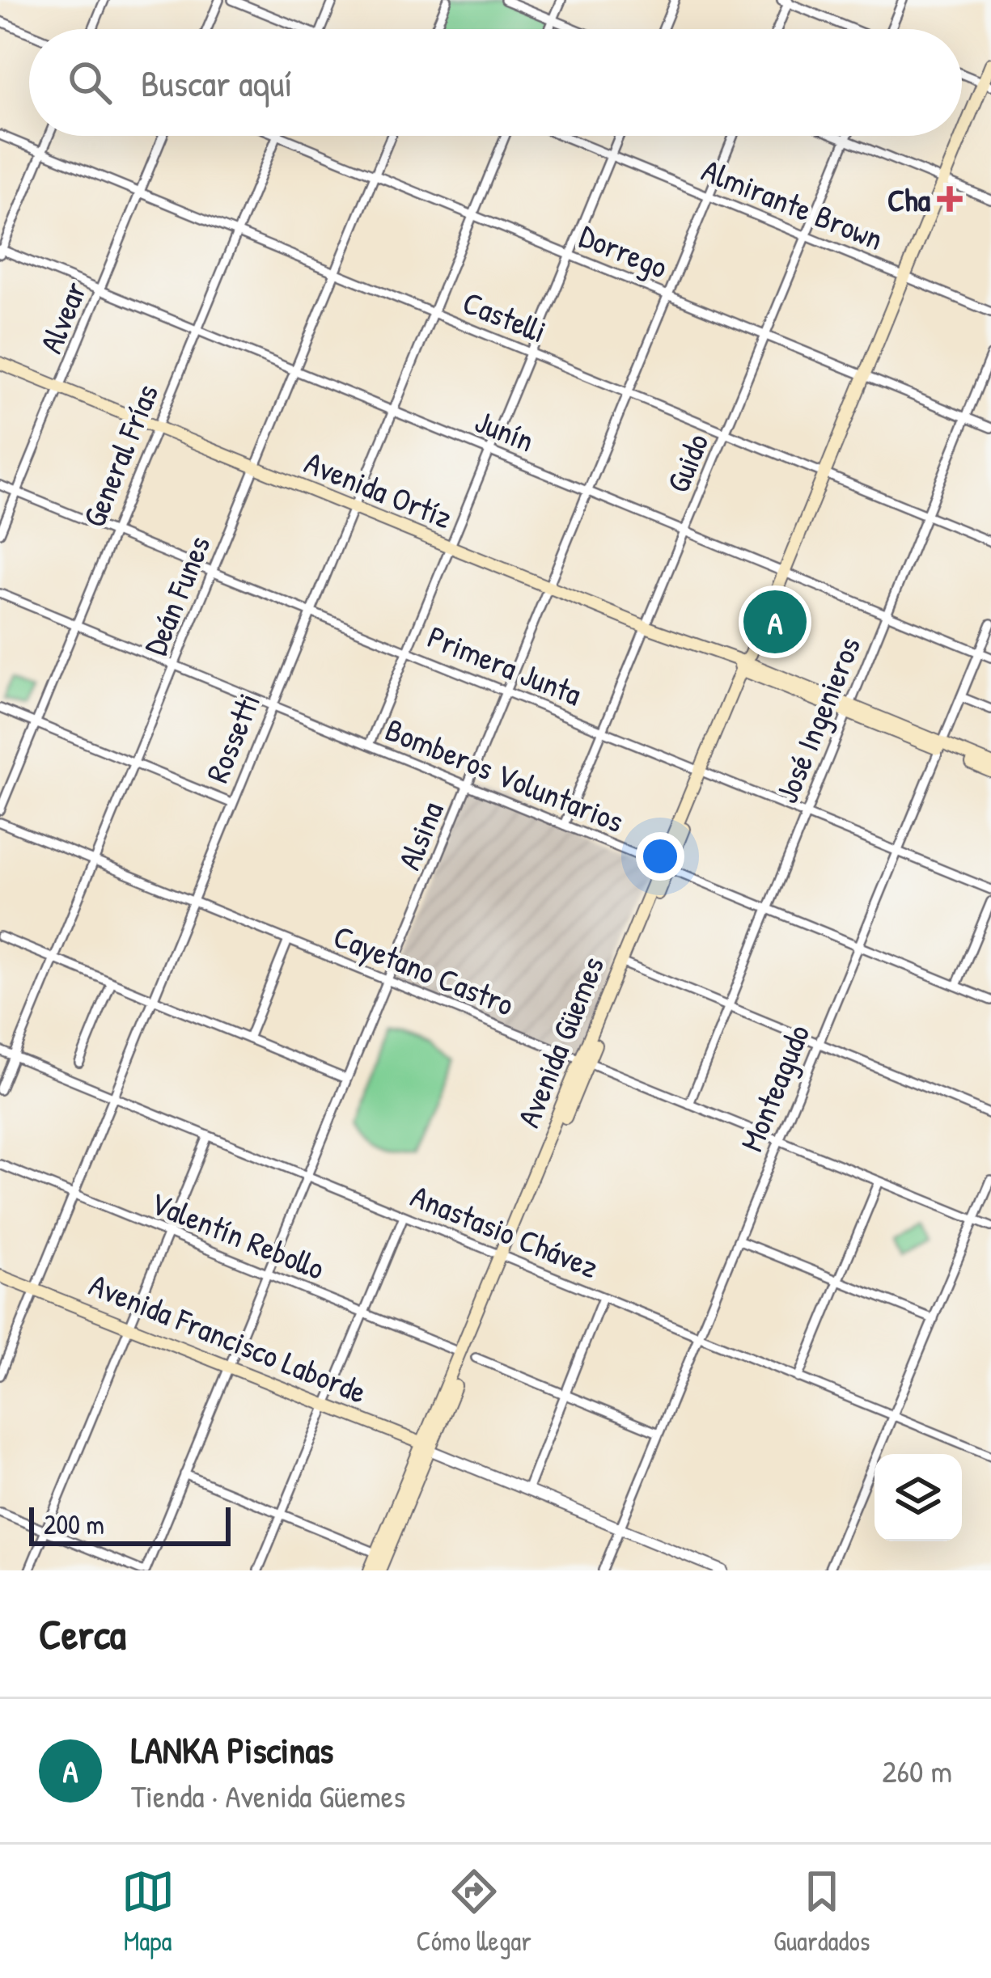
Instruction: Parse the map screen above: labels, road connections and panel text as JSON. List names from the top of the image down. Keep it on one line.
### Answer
{"streets":{"main road":["Avenida Ortíz","Avenida Güemes","Avenida Francisco Laborde"],"street":["Almirante Brown","Dorrego","Castelli","Alvear","Junín","General Frías","Guido","Deán Funes","Primera Junta","José Ingenieros","Rossetti","Bomberos Voluntarios","Alsina","Cayetano Castro","Monteagudo","Anastasio Chávez","Valentín Rebollo"]},"crossings":[["Almirante Brown","Guido"],["Almirante Brown","Alsina"],["Almirante Brown","Avenida Güemes"],["Dorrego","Guido"],["Dorrego","Deán Funes"],["Dorrego","José Ingenieros"],["Dorrego","Rossetti"],["Dorrego","Alsina"],["Dorrego","Avenida Güemes"],["Castelli","Alvear"],["Castelli","General Frías"],["Castelli","Guido"],["Castelli","Deán Funes"],["Castelli","José Ingenieros"],["Castelli","Rossetti"],["Castelli","Alsina"],["Castelli","Avenida Güemes"],["Alvear","Junín"],["Alvear","Avenida Ortíz"],["Alvear","Primera Junta"],["Junín","General Frías"],["Junín","Guido"],["Junín","Deán Funes"],["Junín","José Ingenieros"],["Junín","Rossetti"],["Junín","Alsina"],["Junín","Avenida Güemes"],["Junín","Monteagudo"],["General Frías","Avenida Ortíz"],["General Frías","Primera Junta"],["General Frías","Bomberos Voluntarios"],["Guido","Avenida Ortíz"],["Guido","Primera Junta"],["Guido","Bomberos Voluntarios"],["Avenida Ortíz","Deán Funes"],["Avenida Ortíz","José Ingenieros"],["Avenida Ortíz","Rossetti"],["Avenida Ortíz","Alsina"],["Avenida Ortíz","Avenida Güemes"],["Avenida Ortíz","Monteagudo"],["Deán Funes","Primera Junta"],["Deán Funes","Bomberos Voluntarios"],["Deán Funes","Cayetano Castro"],["Deán Funes","Anastasio Chávez"],["Primera Junta","José Ingenieros"],["Primera Junta","Rossetti"],["Primera Junta","Alsina"],["Primera Junta","Avenida Güemes"],["Primera Junta","Monteagudo"],["José Ingenieros","Bomberos Voluntarios"],["José Ingenieros","Cayetano Castro"],["Rossetti","Bomberos Voluntarios"],["Rossetti","Cayetano Castro"],["Rossetti","Anastasio Chávez"],["Rossetti","Valentín Rebollo"],["Rossetti","Avenida Francisco Laborde"],["Bomberos Voluntarios","Alsina"],["Bomberos Voluntarios","Avenida Güemes"],["Bomberos Voluntarios","Monteagudo"],["Alsina","Cayetano Castro"],["Alsina","Anastasio Chávez"],["Alsina","Valentín Rebollo"],["Alsina","Avenida Francisco Laborde"],["Cayetano Castro","Avenida Güemes"],["Cayetano Castro","Monteagudo"],["Avenida Güemes","Anastasio Chávez"],["Avenida Güemes","Avenida Francisco Laborde"],["Monteagudo","Anastasio Chávez"],["Monteagudo","Avenida Francisco Laborde"]],"places":{"health":["Cha"]},"scale_bar":"200 m","page":{"search":"Buscar aquí","pins":"A","scale":"200 m","heading":"Cerca","list":[{"mark":"A","name":"LANKA Piscinas","note":"Tienda · Avenida Güemes","value":"260 m"}],"nav":["Mapa","Cómo llegar","Guardados"]}}
